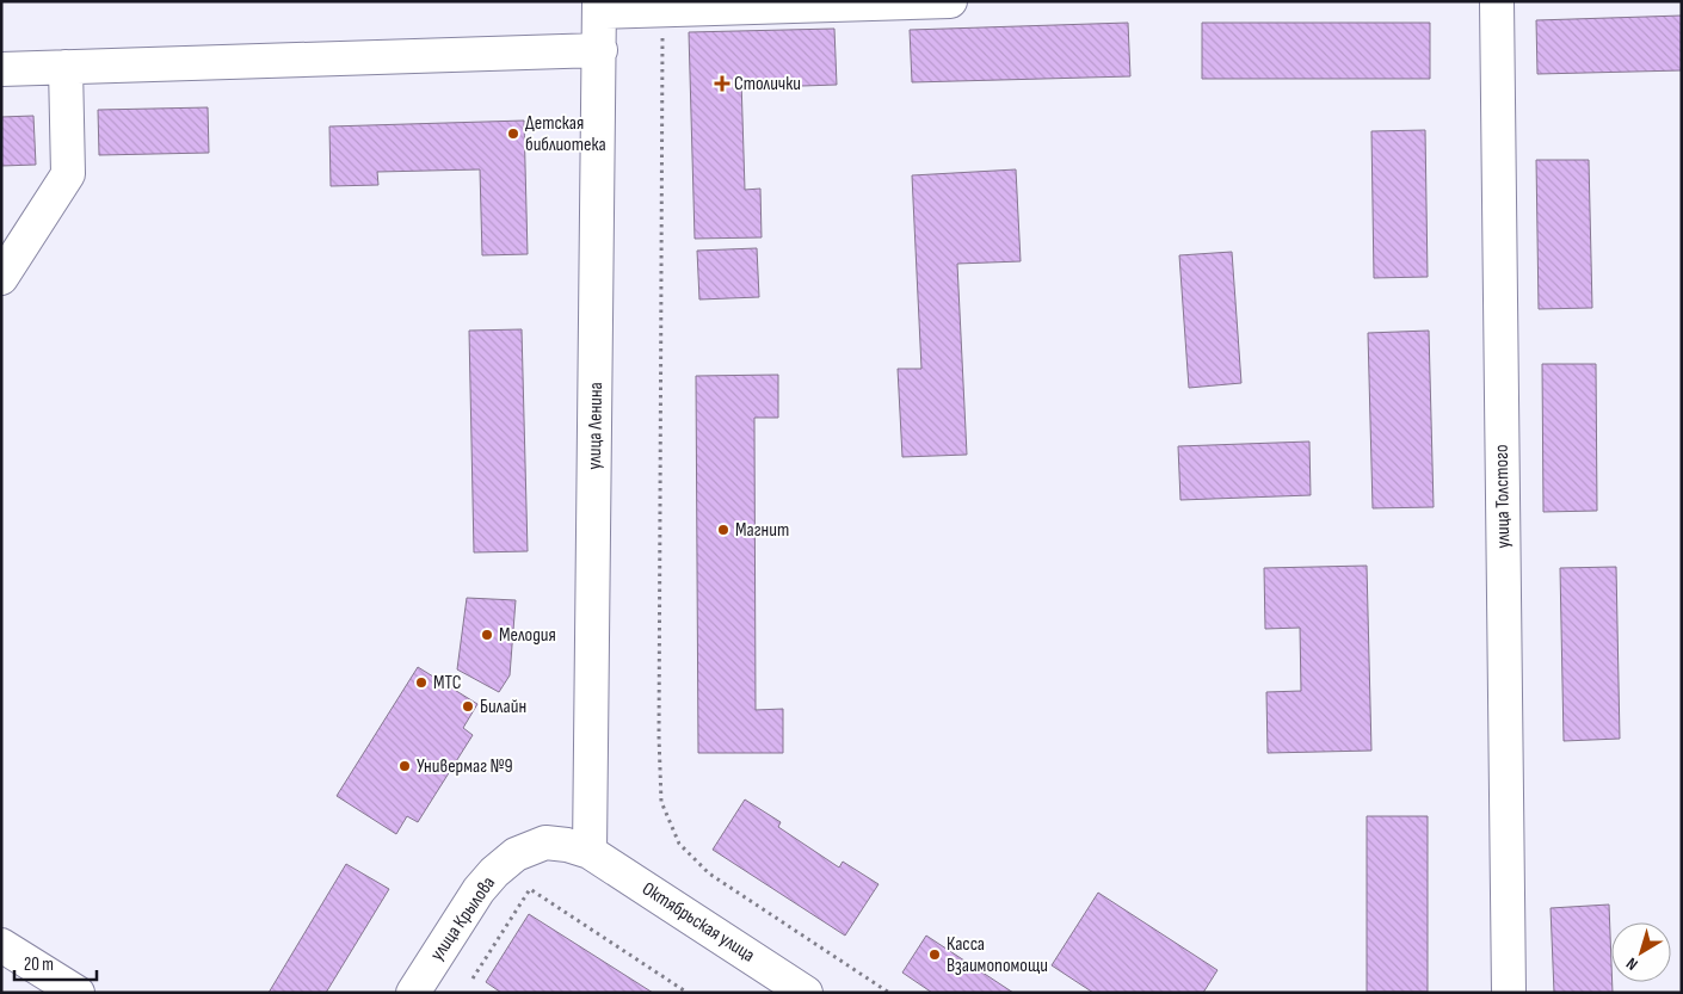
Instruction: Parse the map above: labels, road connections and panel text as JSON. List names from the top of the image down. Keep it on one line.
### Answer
{"streets":{"street":["улица Ленина","улица Толстого","улица Крылова","Октябрьская улица"]},"crossings":[["улица Ленина","улица Крылова"],["улица Ленина","Октябрьская улица"],["улица Крылова","Октябрьская улица"]],"places":{"health":["Столички"],"other":["Детская библиотека","Магнит","Мелодия","МТС","Билайн","Универмаг №9","Касса Взаимопомощи"]},"scale_bar":"20 m","north":"bottom left"}
